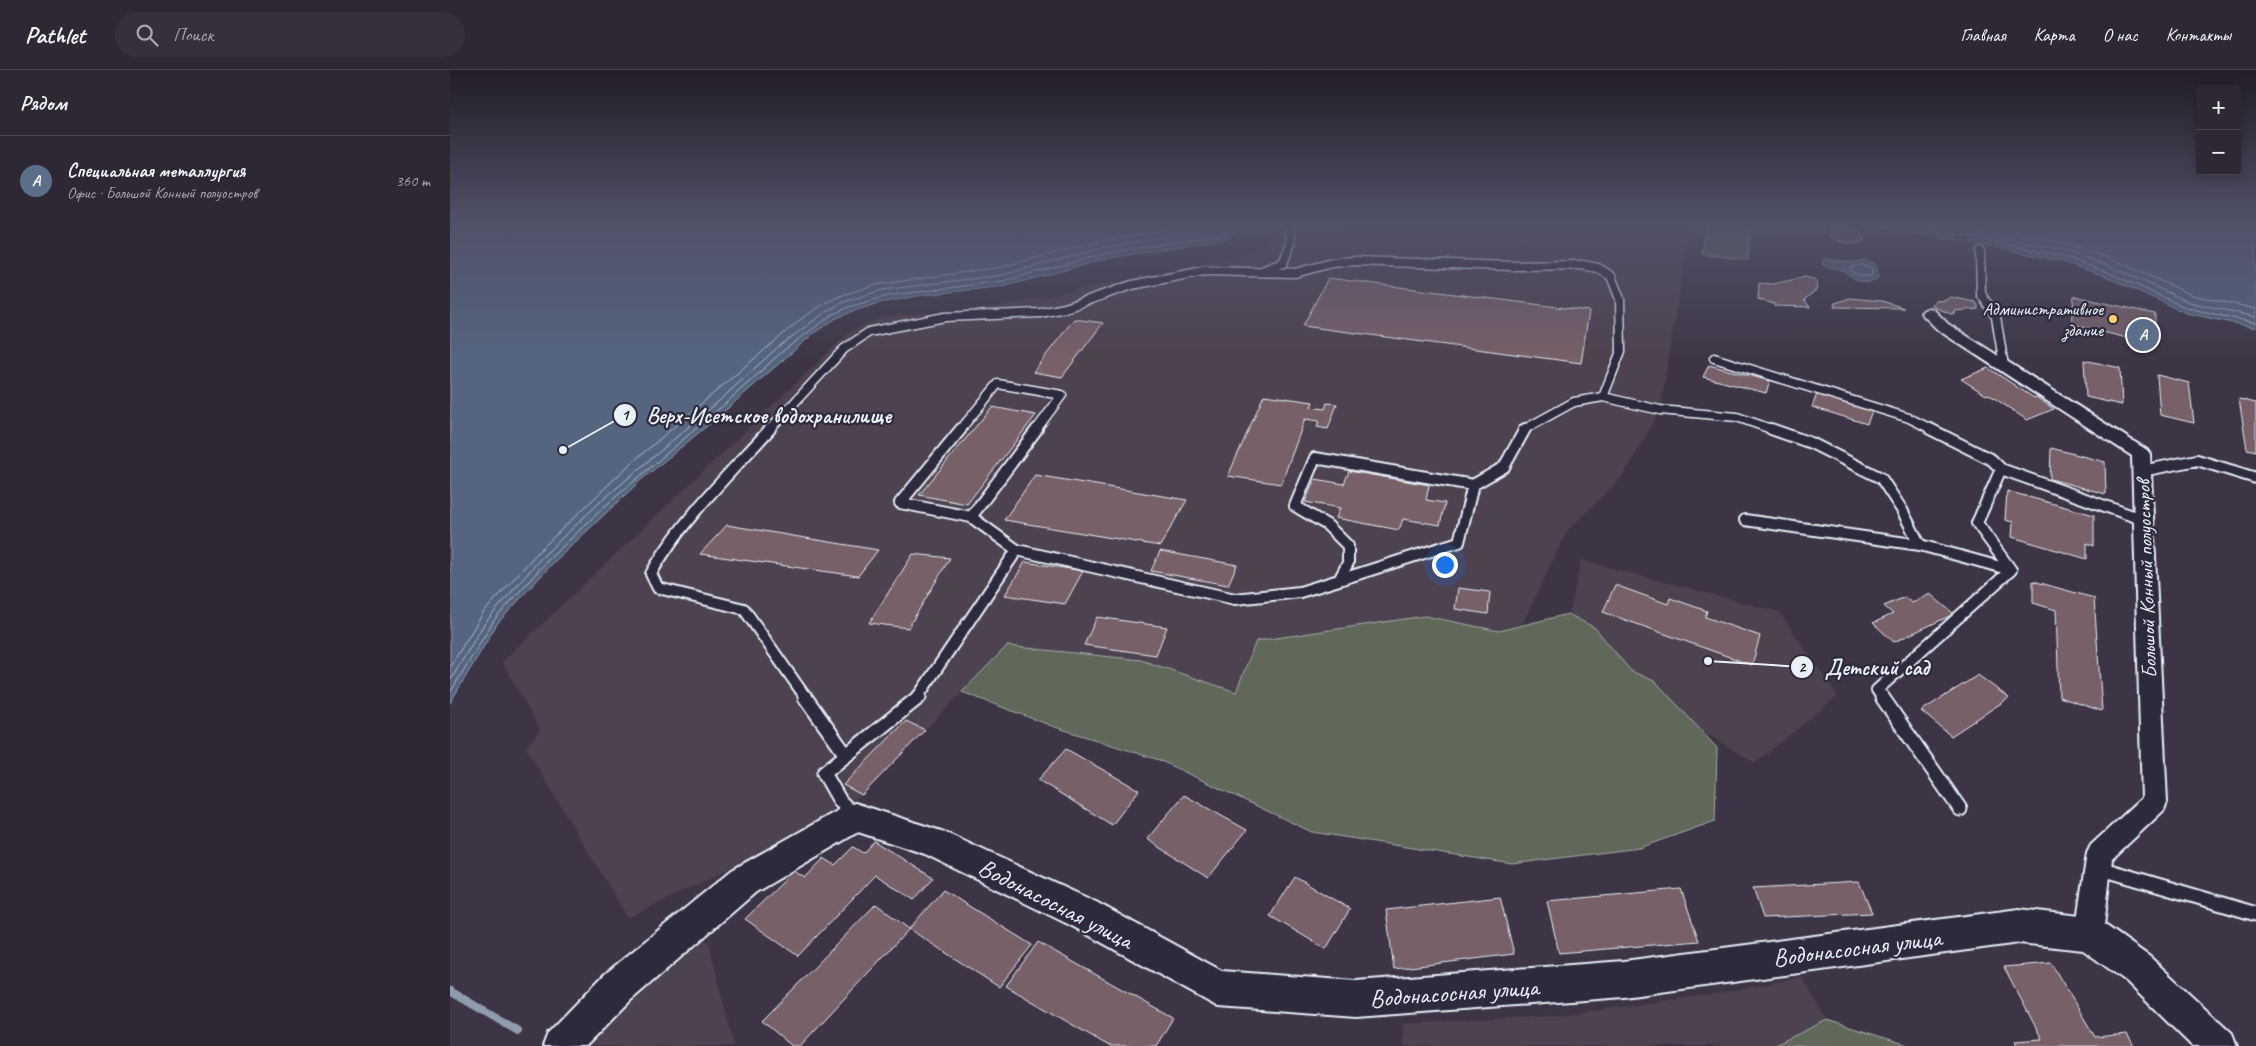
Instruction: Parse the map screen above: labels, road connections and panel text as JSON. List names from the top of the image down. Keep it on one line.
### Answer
{"streets":{"street":["Большой Конный полуостров","Водонасосная улица"]},"crossings":[["Большой Конный полуостров","Водонасосная улица"]],"places":["Административное здание","Верх-Исетское водохранилище","Детский сад"],"page":{"header":"Pathlet","search":"Поиск","nav":["Главная","Карта","О нас","Контакты"],"heading":"Рядом","map_buttons":["+","−"],"list":[{"mark":"A","name":"Специальная металлургия","note":"Офис · Большой Конный полуостров","value":"360 m"}],"pins":"A"}}
